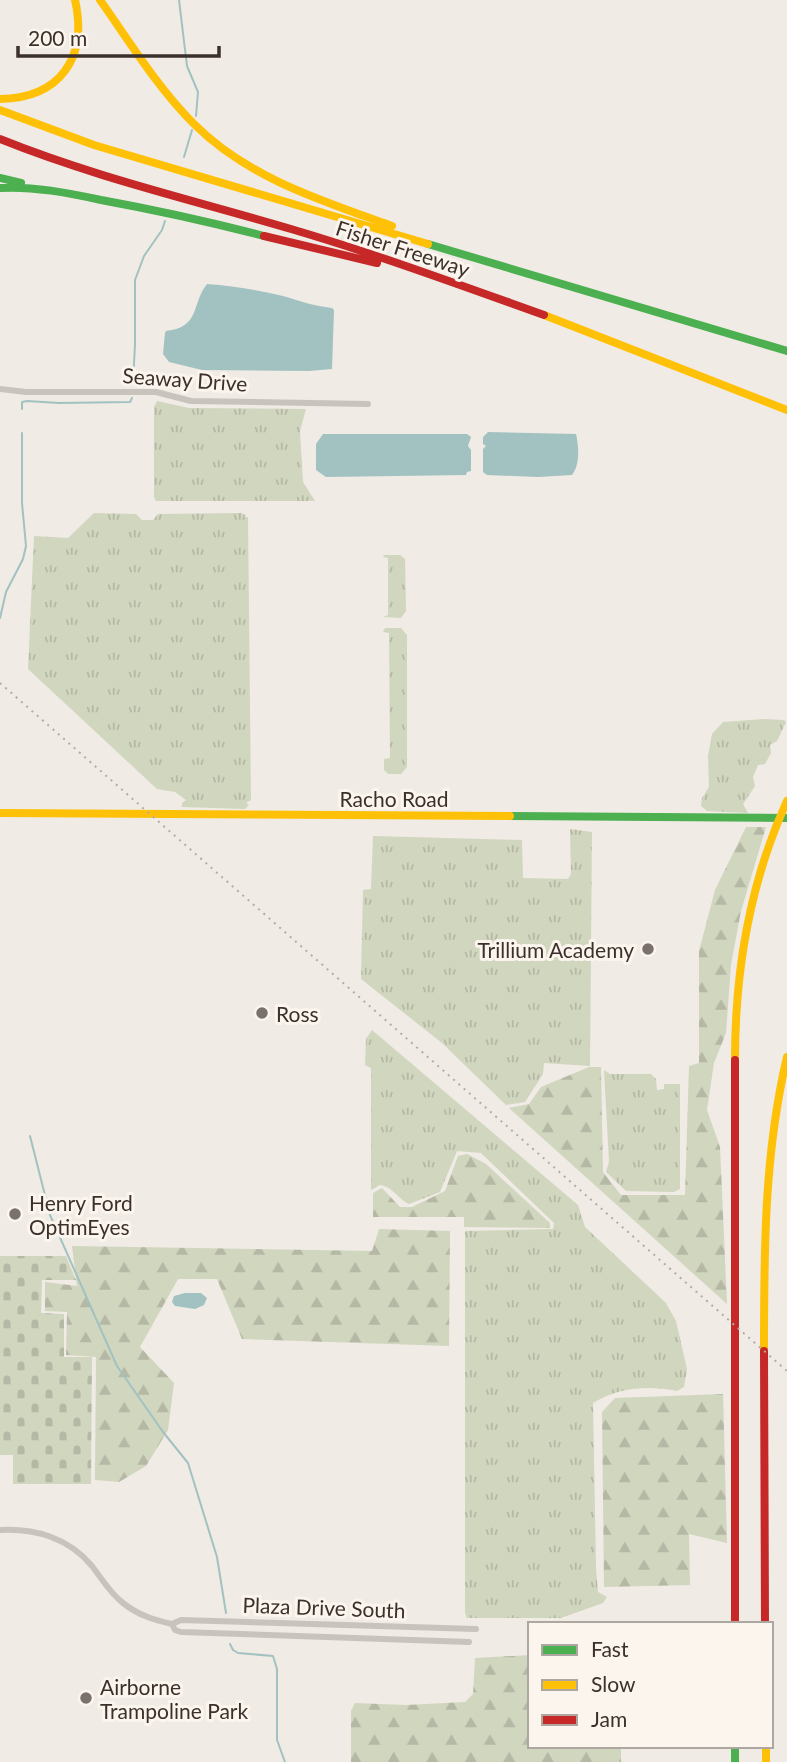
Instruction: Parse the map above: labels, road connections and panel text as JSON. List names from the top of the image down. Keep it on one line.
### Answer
{"streets":{"main road":["Fisher Freeway","Racho Road"],"street":["Seaway Drive","Plaza Drive South"]},"places":["Trillium Academy","Ross","Henry Ford OptimEyes","Airborne Trampoline Park"],"legend":["Fast","Slow","Jam"],"scale_bar":"200 m"}
